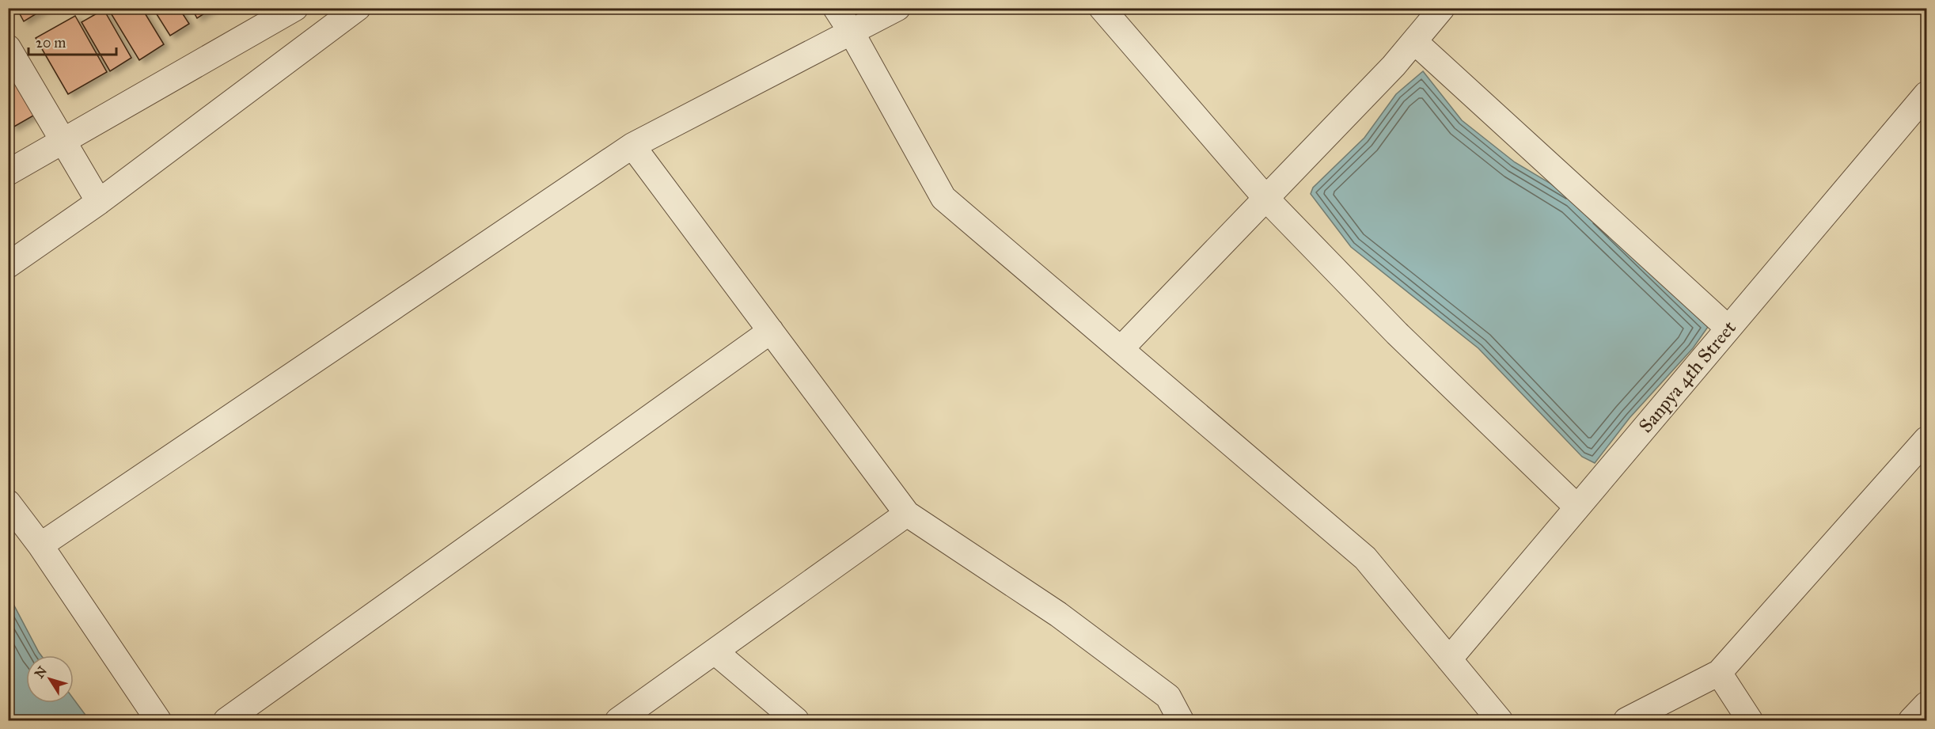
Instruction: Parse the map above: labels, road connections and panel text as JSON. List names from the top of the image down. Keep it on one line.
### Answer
{"streets":{"street":["Sanpya 4th Street"]},"scale_bar":"20 m","north":"top left"}
